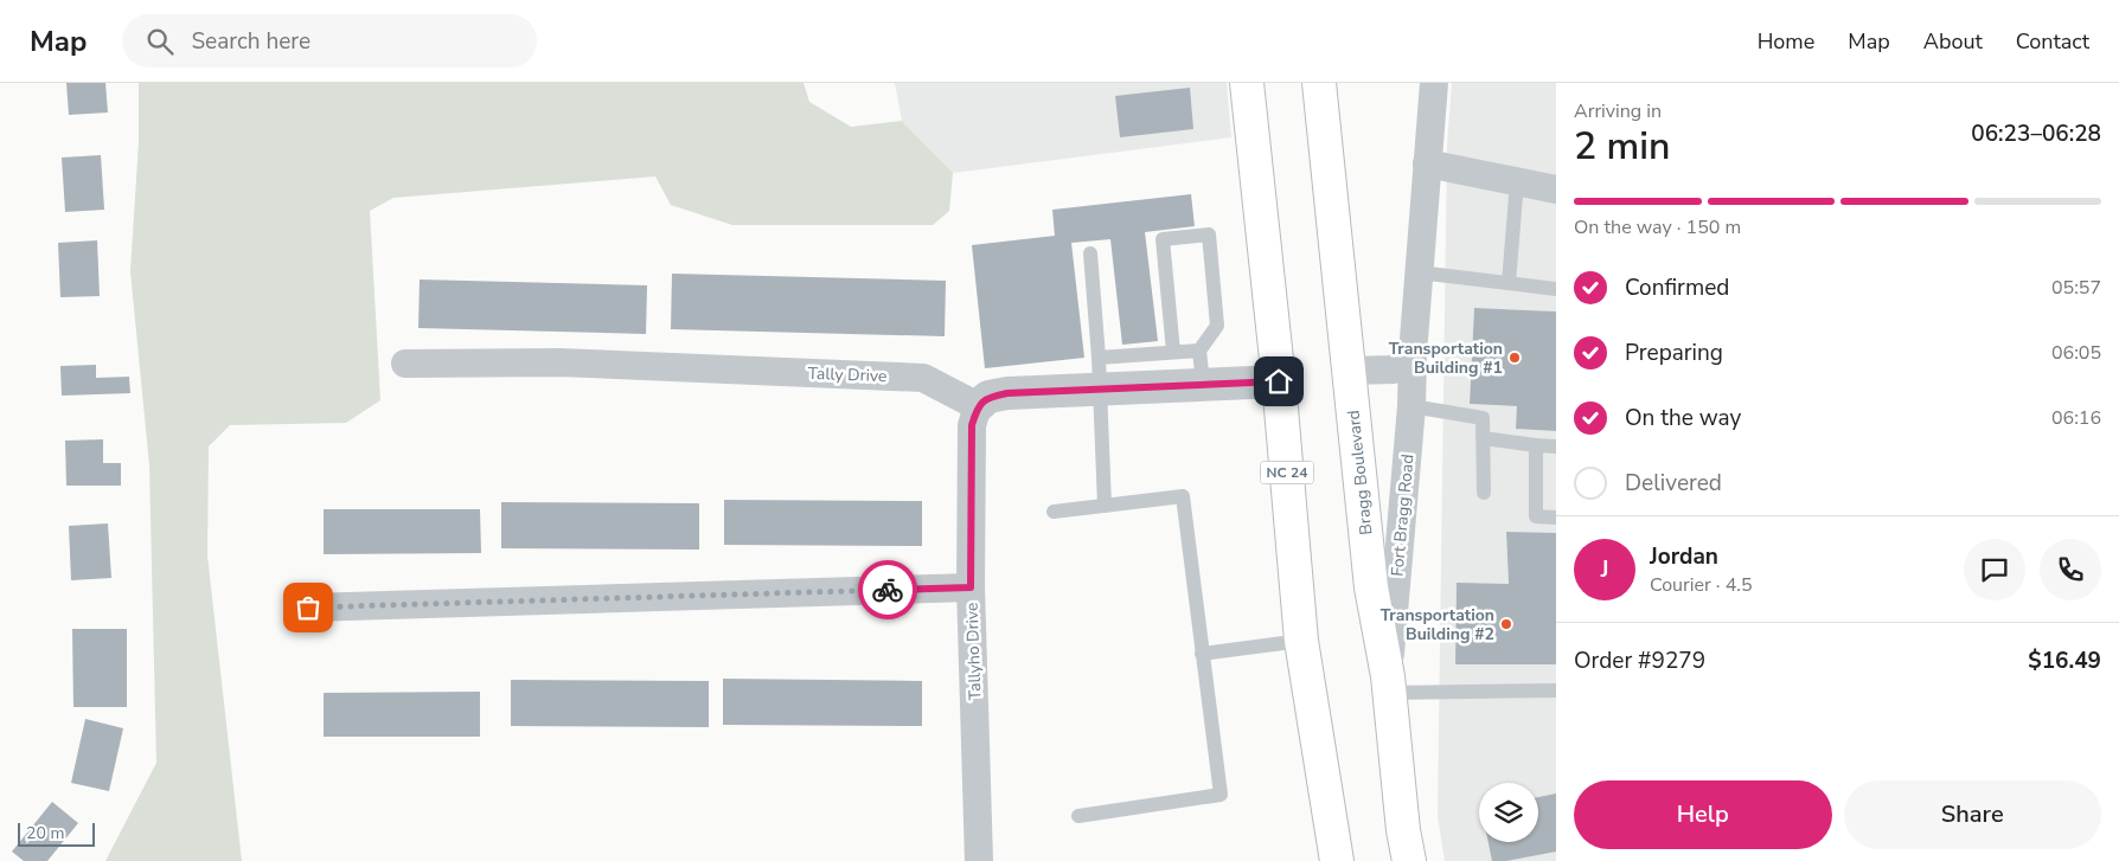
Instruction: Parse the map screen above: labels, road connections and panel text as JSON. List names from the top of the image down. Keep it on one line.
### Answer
{"streets":{"main road":["NC 24","Bragg Boulevard"],"street":["Tally Drive","Fort Bragg Road","Tallyho Drive"]},"crossings":[["Tally Drive","Tallyho Drive"],["Bragg Boulevard","Fort Bragg Road"]],"places":["Transportation Building #1","Transportation Building #2"],"scale_bar":"20 m","page":{"header":"Map","search":"Search here","nav":["Home","Map","About","Contact"],"heading":["2 min","Arriving in","06:23–06:28"],"panel":["Jordan","Courier · 4.5","Order #9279","$16.49"],"bar":"On the way · 150 m","list":[["Confirmed","05:57"],["Preparing","06:05"],["On the way","06:16"],"Delivered"],"round":"J","buttons":["Help","Share"],"scale":"20 m"}}
